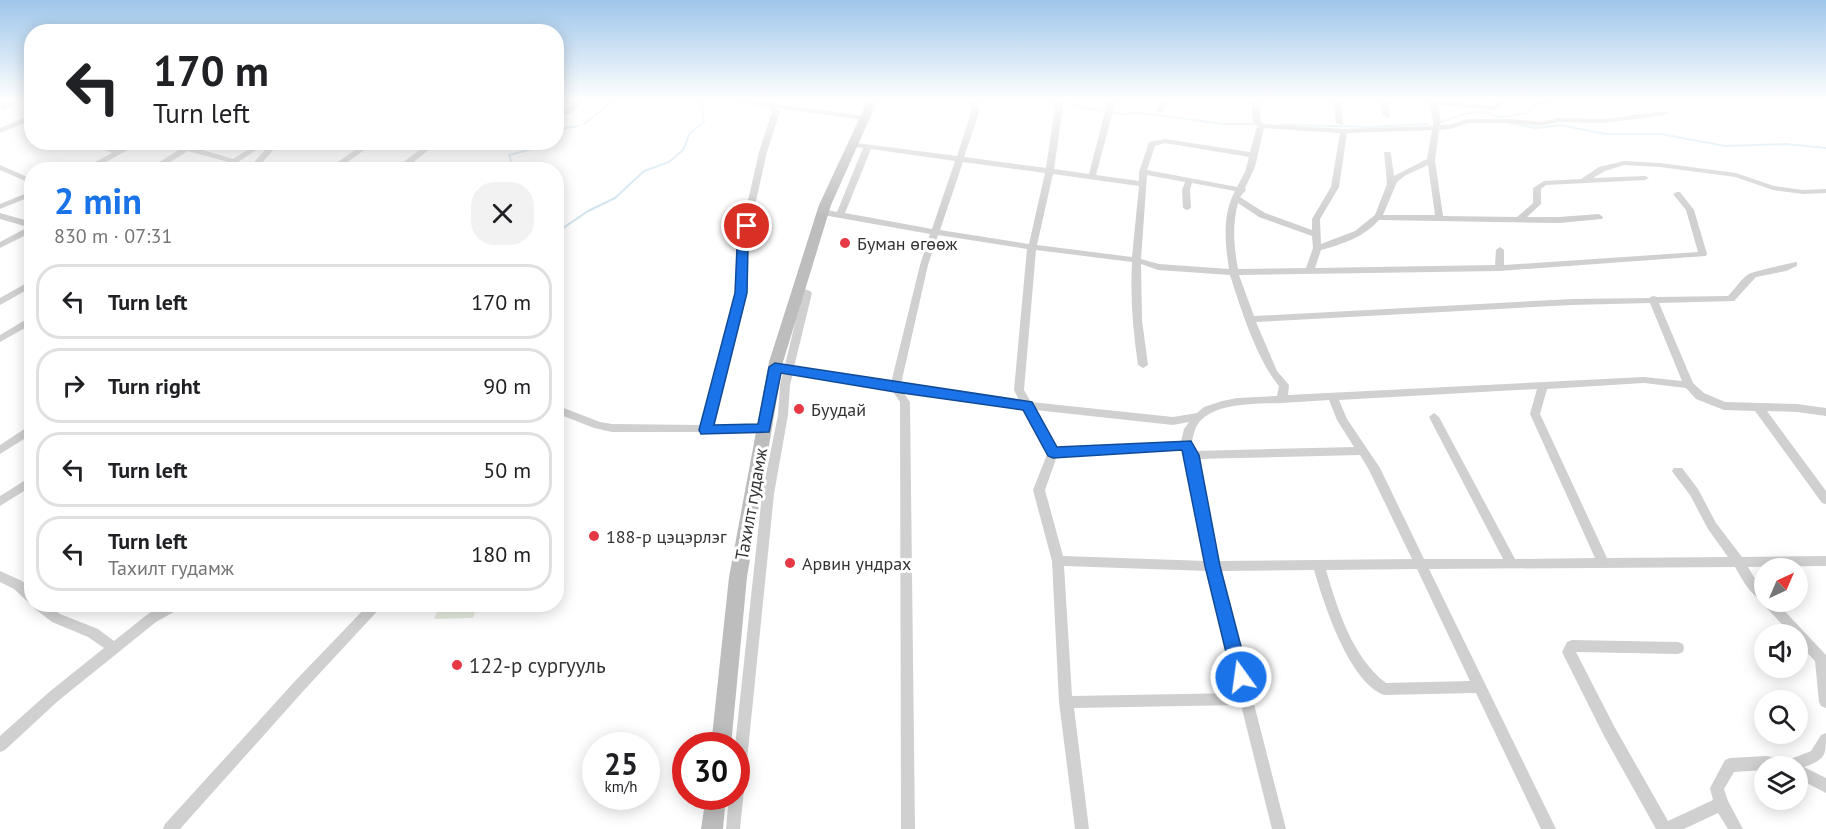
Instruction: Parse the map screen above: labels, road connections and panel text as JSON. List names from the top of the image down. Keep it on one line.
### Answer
{"streets":{"main road":["Тахилт гудамж"]},"places":["Буман өгөөж","Буудай","188-р цэцэрлэг","Арвин ундрах","122-р сургууль"],"north":"top right","page":{"turn":["170 m","Turn left"],"heading":["2 min","830 m · 07:31"],"list":[{"name":"Turn left","value":"170 m"},{"name":"Turn right","value":"90 m"},{"name":"Turn left","value":"50 m"},{"name":"Turn left","note":"Тахилт гудамж","value":"180 m"}],"speed":"25 km/h","limit":"30"}}
